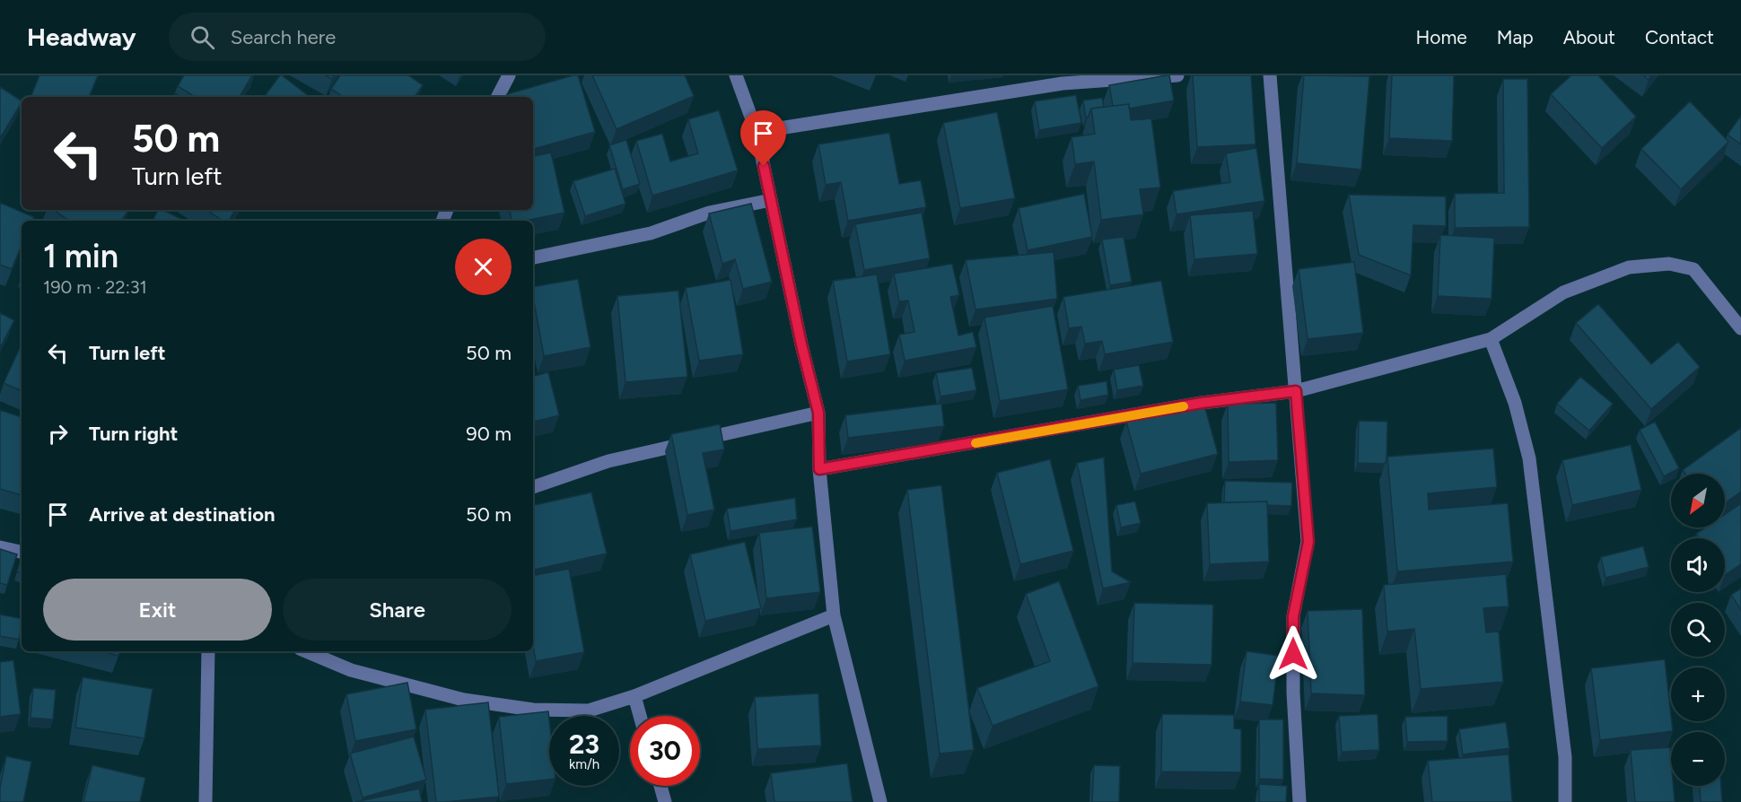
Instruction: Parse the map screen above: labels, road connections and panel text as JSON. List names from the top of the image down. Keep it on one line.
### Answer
{"north":"bottom left","page":{"header":"Headway","search":"Search here","nav":["Home","Map","About","Contact"],"turn":["50 m","Turn left"],"heading":["1 min","190 m · 22:31"],"list":[{"name":"Turn left","value":"50 m"},{"name":"Turn right","value":"90 m"},{"name":"Arrive at destination","value":"50 m"}],"map_buttons":["+","−"],"buttons":["Exit","Share"],"speed":"23 km/h","limit":"30"}}
